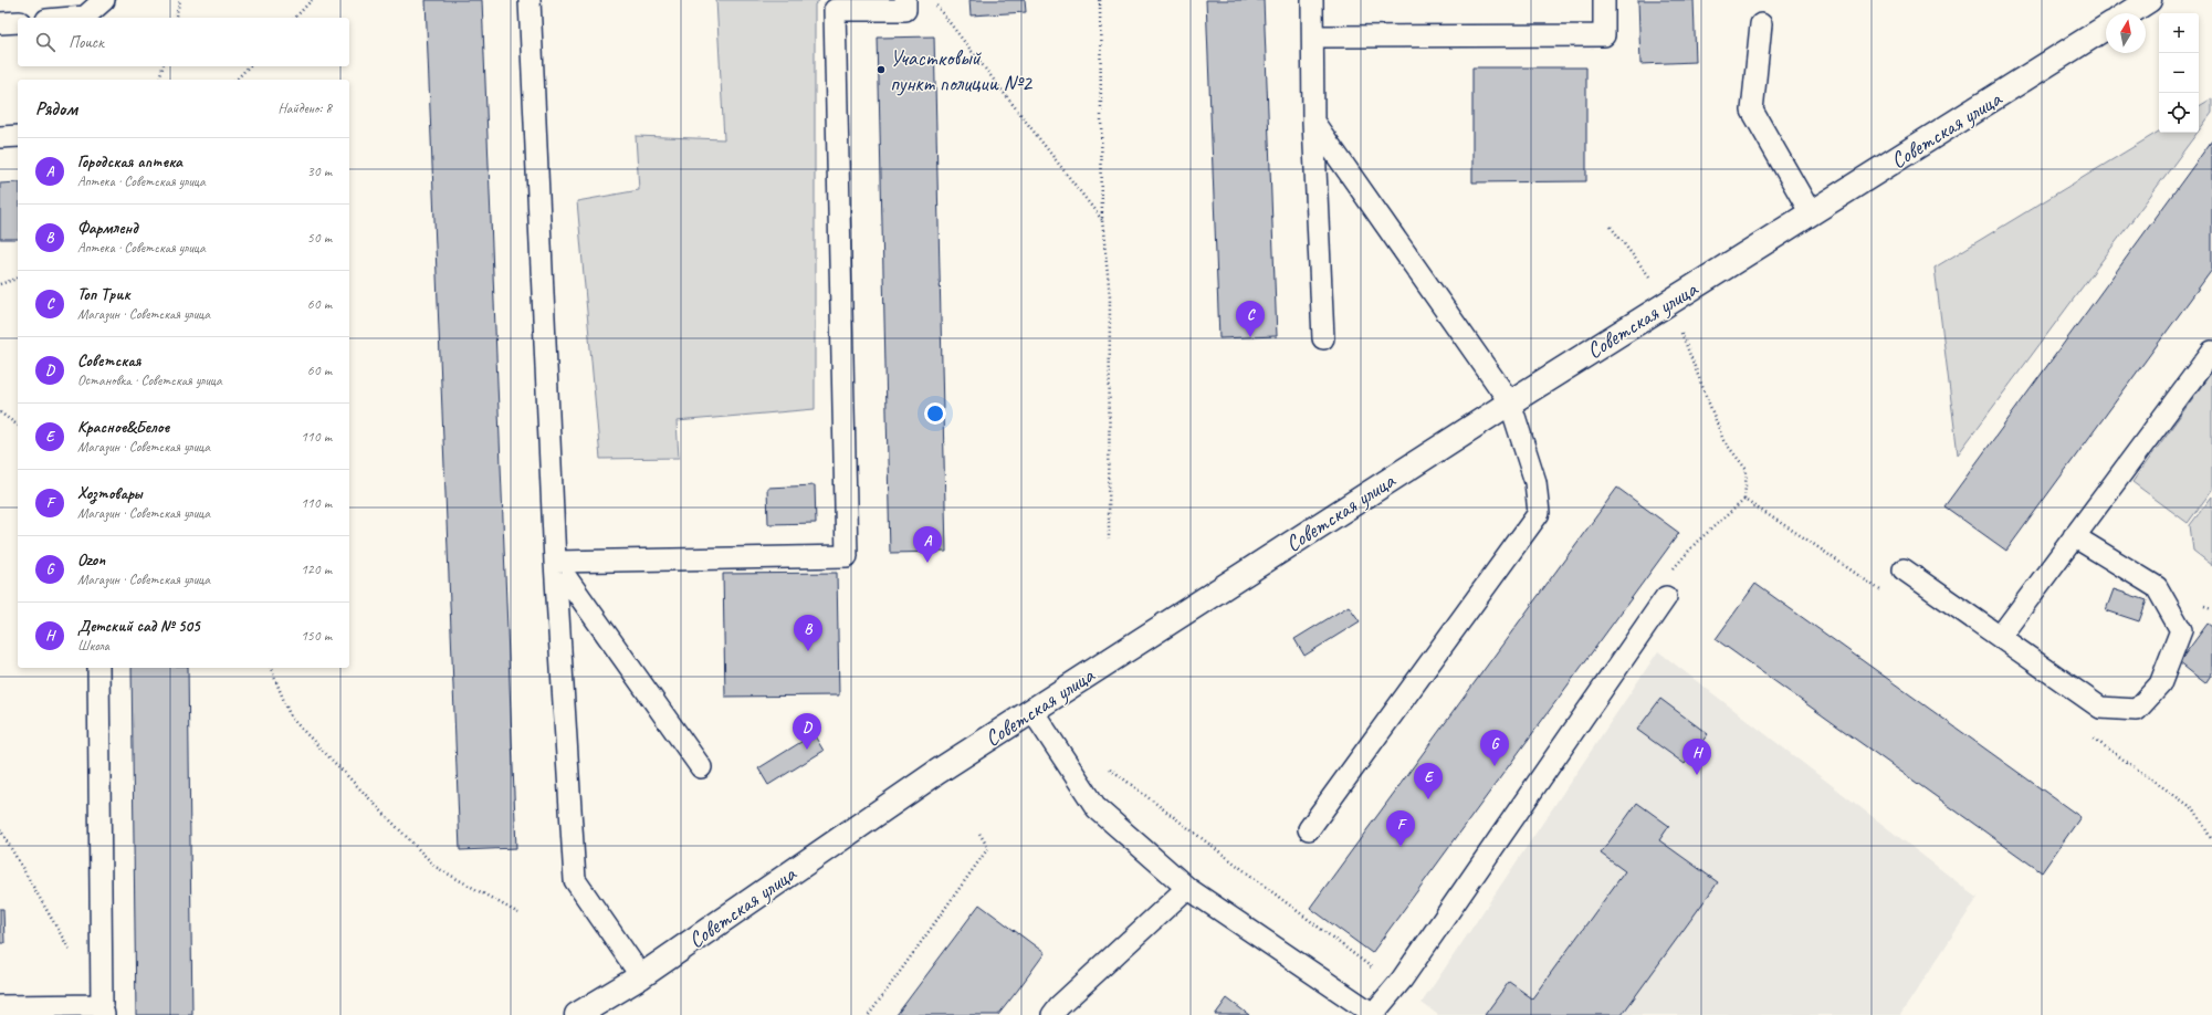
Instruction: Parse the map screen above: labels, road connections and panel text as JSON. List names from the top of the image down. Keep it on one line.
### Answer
{"streets":{"main road":["Советская улица"]},"places":["Участковый пункт полиции №2"],"north":"top","page":{"map_buttons":["+","−"],"search":"Поиск","heading":["Рядом","Найдено: 8"],"list":[{"mark":"A","name":"Городская аптека","note":"Аптека · Советская улица","value":"30 m"},{"mark":"B","name":"Фармленд","note":"Аптека · Советская улица","value":"50 m"},{"mark":"C","name":"Топ Трик","note":"Магазин · Советская улица","value":"60 m"},{"mark":"D","name":"Советская","note":"Остановка · Советская улица","value":"60 m"},{"mark":"E","name":"Красное&Белое","note":"Магазин · Советская улица","value":"110 m"},{"mark":"F","name":"Хозтовары","note":"Магазин · Советская улица","value":"110 m"},{"mark":"G","name":"Ozon","note":"Магазин · Советская улица","value":"120 m"},{"mark":"H","name":"Детский сад № 505","note":"Школа","value":"150 m"}],"pins":["C","A","B","D","G","H","E","F"]}}
